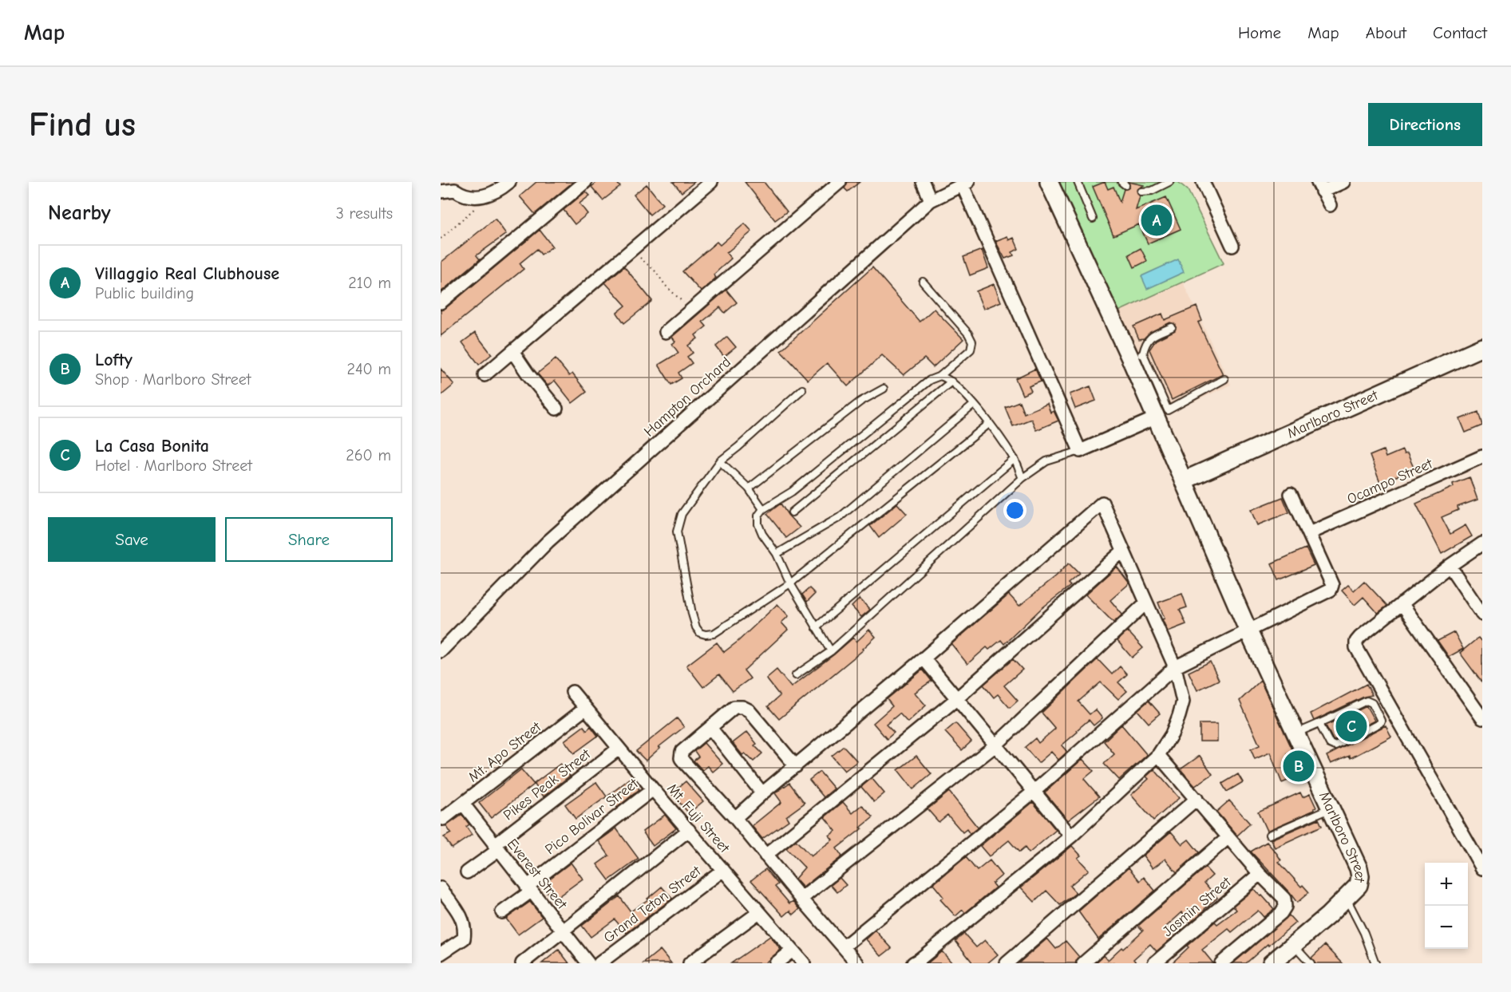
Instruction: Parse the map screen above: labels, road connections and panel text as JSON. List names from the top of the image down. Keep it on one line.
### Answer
{"streets":{"street":["Hampton Orchard","Marlboro Street","Ocampo Street","Mt. Apo Street","Pikes Peak Street","Pico Bolivar Street","Mt. Fuji Street","Everest Street","Grand Teton Street","Jasmin Street"]},"crossings":[["Mt. Apo Street","Mt. Fuji Street"],["Mt. Apo Street","Everest Street"],["Pikes Peak Street","Mt. Fuji Street"],["Pikes Peak Street","Everest Street"],["Pico Bolivar Street","Mt. Fuji Street"],["Pico Bolivar Street","Everest Street"],["Mt. Fuji Street","Grand Teton Street"]],"page":{"header":"Map","nav":["Home","Map","About","Contact"],"buttons":["Directions",["Save","Share"]],"title":"Find us","heading":["Nearby","3 results"],"pins":["A","C","B"],"list":[{"mark":"A","name":"Villaggio Real Clubhouse","note":"Public building","value":"210 m"},{"mark":"B","name":"Lofty","note":"Shop · Marlboro Street","value":"240 m"},{"mark":"C","name":"La Casa Bonita","note":"Hotel · Marlboro Street","value":"260 m"}],"map_buttons":["+","−"]}}
